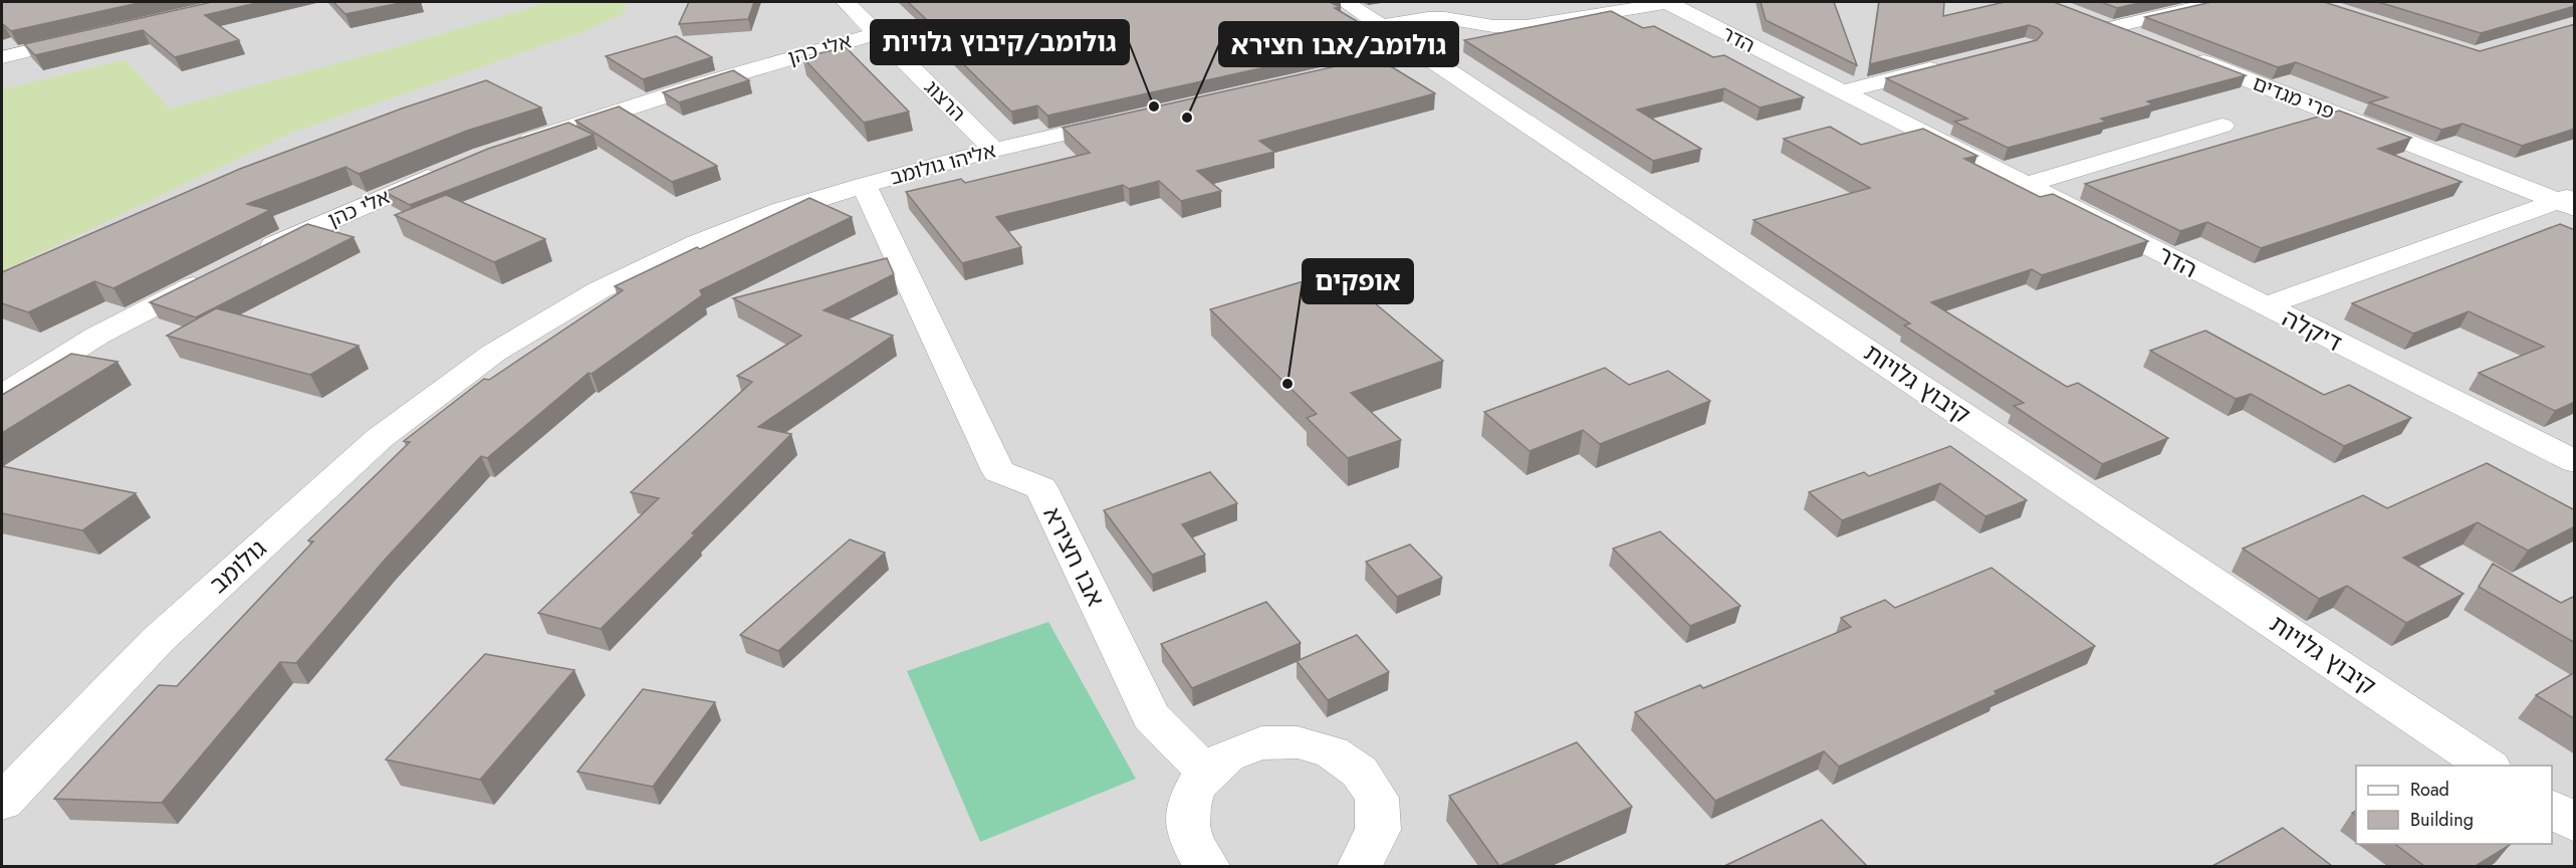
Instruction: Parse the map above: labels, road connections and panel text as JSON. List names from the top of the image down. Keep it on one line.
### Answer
{"streets":{"street":["הדר","אלי כהן","פרי מגדים","הרצוג","אליהו גולומב","דיקלה","קיבוץ גלויות","אבו חצירא","גולומב"]},"crossings":[["הדר","דיקלה"],["אלי כהן","הרצוג"],["פרי מגדים","דיקלה"],["הרצוג","אליהו גולומב"],["אליהו גולומב","אבו חצירא"],["אליהו גולומב","גולומב"]],"places":["גולומב/קיבוץ גלויות","גולומב/אבו חצירא","אופקים"],"legend":["Road","Building"]}
